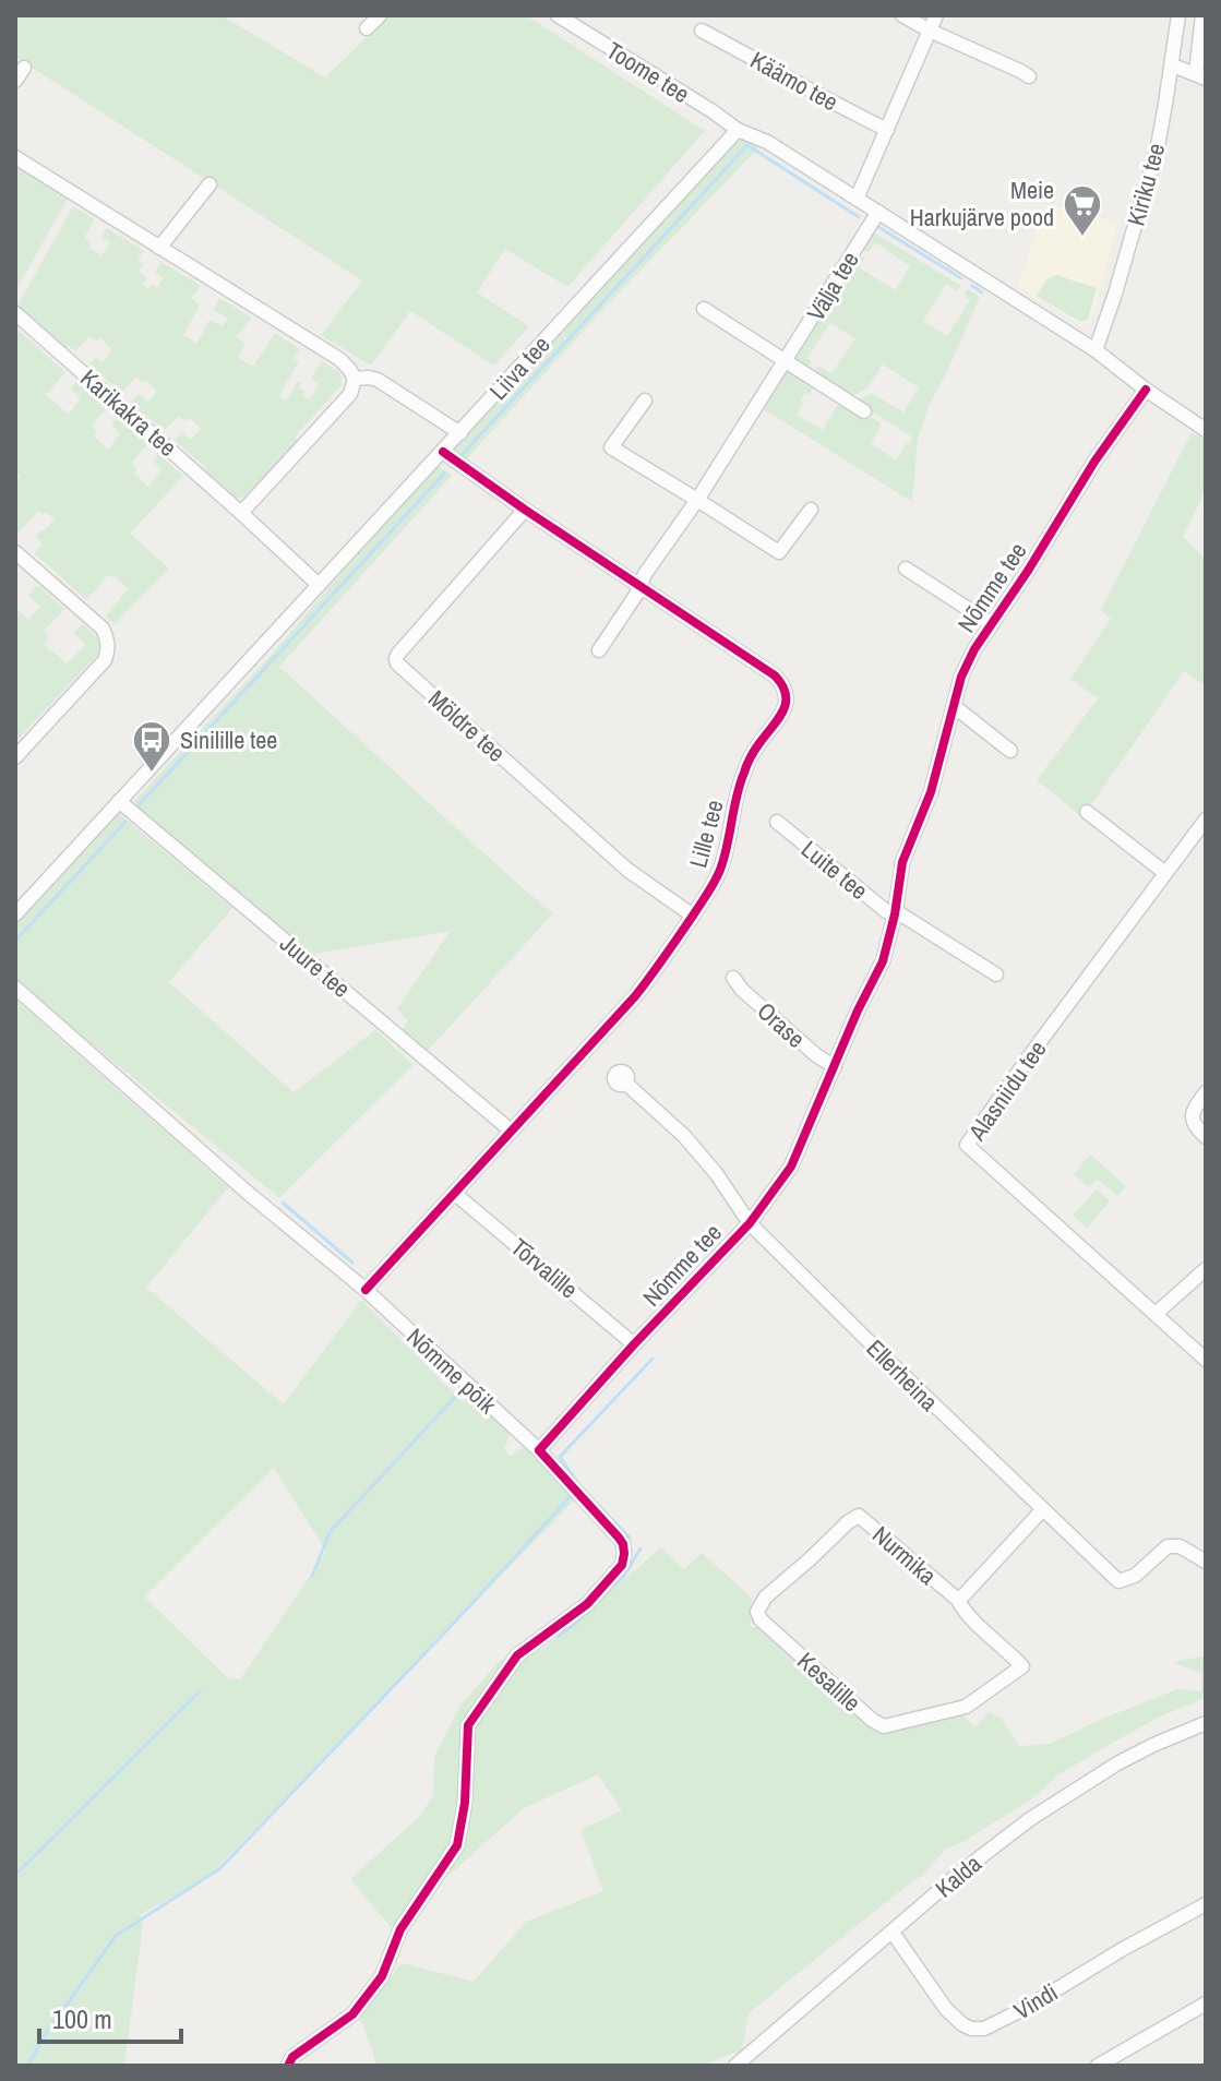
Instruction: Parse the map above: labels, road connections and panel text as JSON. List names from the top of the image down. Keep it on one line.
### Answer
{"streets":{"street":["Toome tee","Käämo tee","Kiriku tee","Välja tee","Liiva tee","Karikakra tee","Nõmme tee","Möldre tee","Lille tee","Luite tee","Juure tee","Orase","Alasniidu tee","Tõrvalille","Nõmme põik","Ellerheina","Nurmika","Kesalille","Kalda","Vindi"]},"crossings":[["Toome tee","Liiva tee"],["Välja tee","Lille tee"],["Liiva tee","Karikakra tee"],["Liiva tee","Lille tee"],["Liiva tee","Juure tee"],["Nõmme tee","Luite tee"],["Nõmme tee","Orase"],["Nõmme tee","Tõrvalille"],["Nõmme tee","Nõmme põik"],["Nõmme tee","Ellerheina"],["Möldre tee","Lille tee"],["Lille tee","Juure tee"],["Lille tee","Tõrvalille"],["Lille tee","Nõmme põik"],["Ellerheina","Nurmika"],["Nurmika","Kesalille"],["Kalda","Vindi"]],"places":{"supermarket":["Meie Harkujärve pood"],"bus stop":["Sinilille tee"]},"scale_bar":"100 m"}
